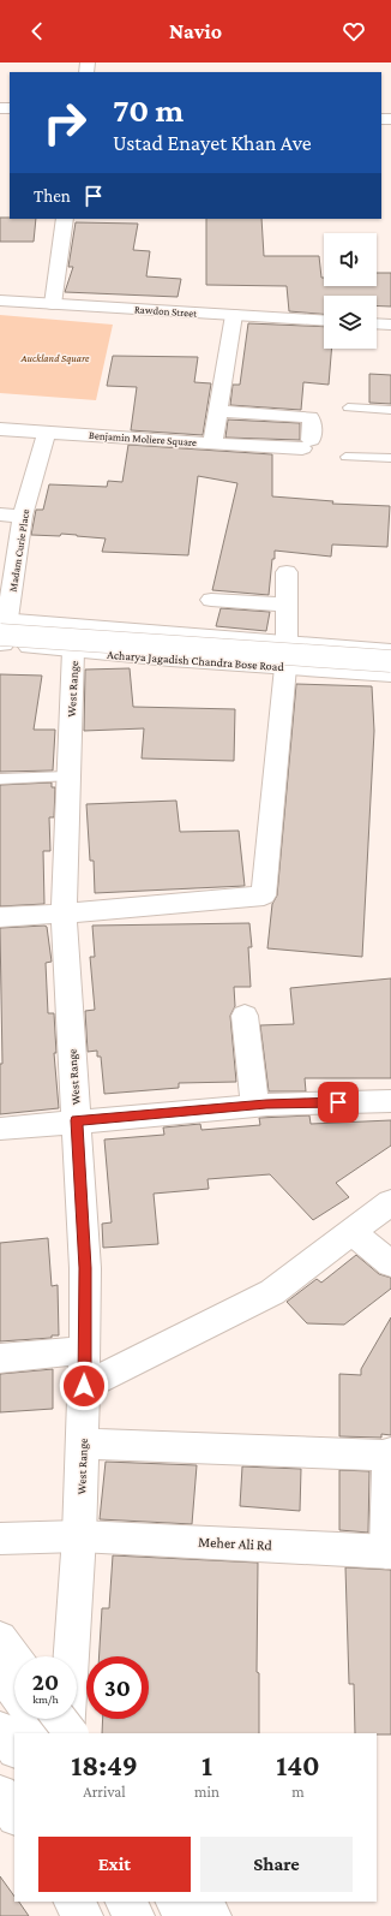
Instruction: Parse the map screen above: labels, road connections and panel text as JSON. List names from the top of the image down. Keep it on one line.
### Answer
{"streets":{"main road":["Rawdon Street","Benjamin Moliere Square","Madam Curie Place","Acharya Jagadish Chandra Bose Road","West Range","Meher Ali Rd"]},"crossings":[["Rawdon Street","Benjamin Moliere Square"],["Benjamin Moliere Square","Madam Curie Place"],["Madam Curie Place","Acharya Jagadish Chandra Bose Road"],["Acharya Jagadish Chandra Bose Road","West Range"],["West Range","Meher Ali Rd"]],"parks":["Auckland Square"],"page":{"header":"Navio","turn":["70 m","Ustad Enayet Khan Ave"],"then":"Then","speed":"20 km/h","limit":"30","eta":["18:49","Arrival","1","min","140","m"],"buttons":["Exit","Share"]}}
